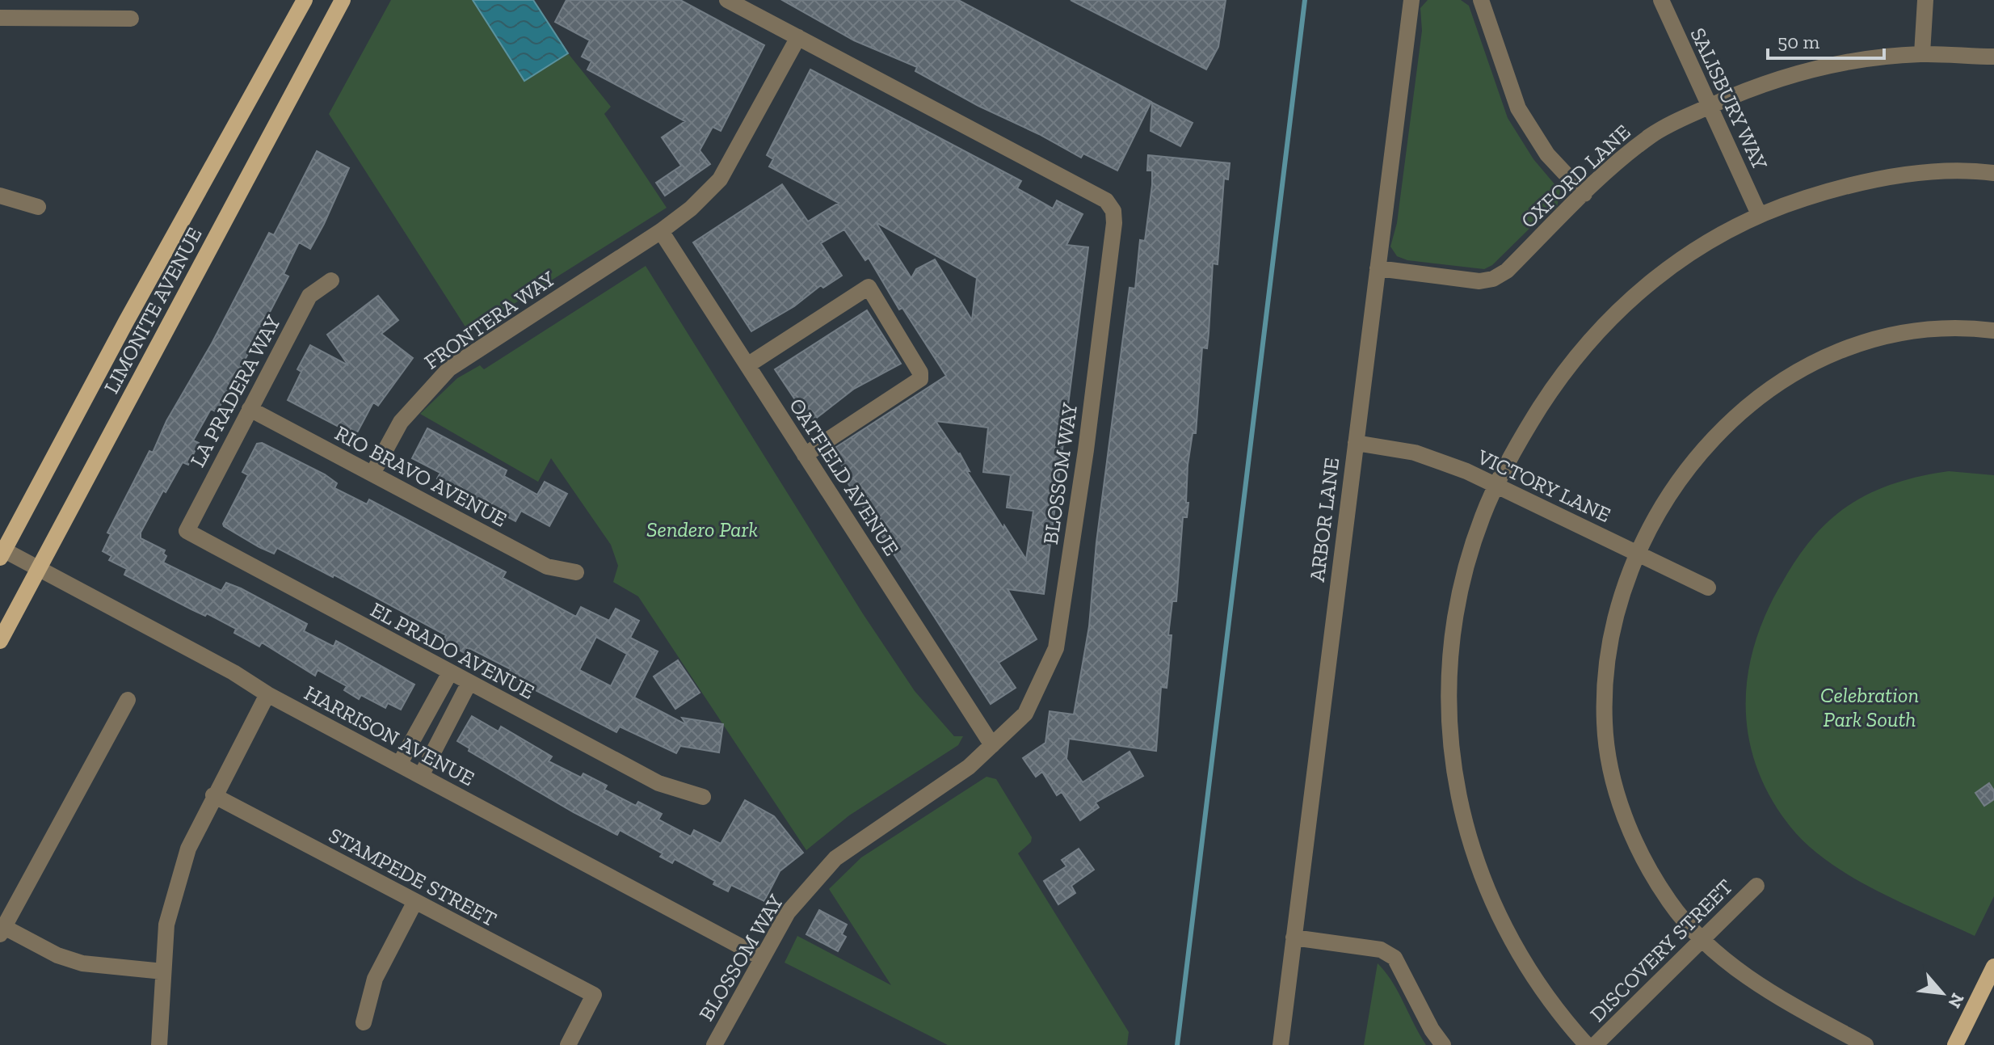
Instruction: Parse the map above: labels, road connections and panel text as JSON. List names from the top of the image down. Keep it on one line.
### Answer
{"streets":{"main road":["LIMONITE AVENUE"],"street":["SALISBURY WAY","OXFORD LANE","FRONTERA WAY","LA PRADERA WAY","BLOSSOM WAY","RIO BRAVO AVENUE","OATFIELD AVENUE","VICTORY LANE","ARBOR LANE","EL PRADO AVENUE","HARRISON AVENUE","STAMPEDE STREET","DISCOVERY STREET"]},"crossings":[["SALISBURY WAY","OXFORD LANE"],["OXFORD LANE","ARBOR LANE"],["LIMONITE AVENUE","HARRISON AVENUE"],["FRONTERA WAY","BLOSSOM WAY"],["FRONTERA WAY","RIO BRAVO AVENUE"],["FRONTERA WAY","OATFIELD AVENUE"],["LA PRADERA WAY","RIO BRAVO AVENUE"],["LA PRADERA WAY","EL PRADO AVENUE"],["BLOSSOM WAY","OATFIELD AVENUE"],["BLOSSOM WAY","HARRISON AVENUE"],["VICTORY LANE","ARBOR LANE"]],"parks":["Sendero Park","Celebration Park South"],"scale_bar":"50 m","north":"bottom right"}
